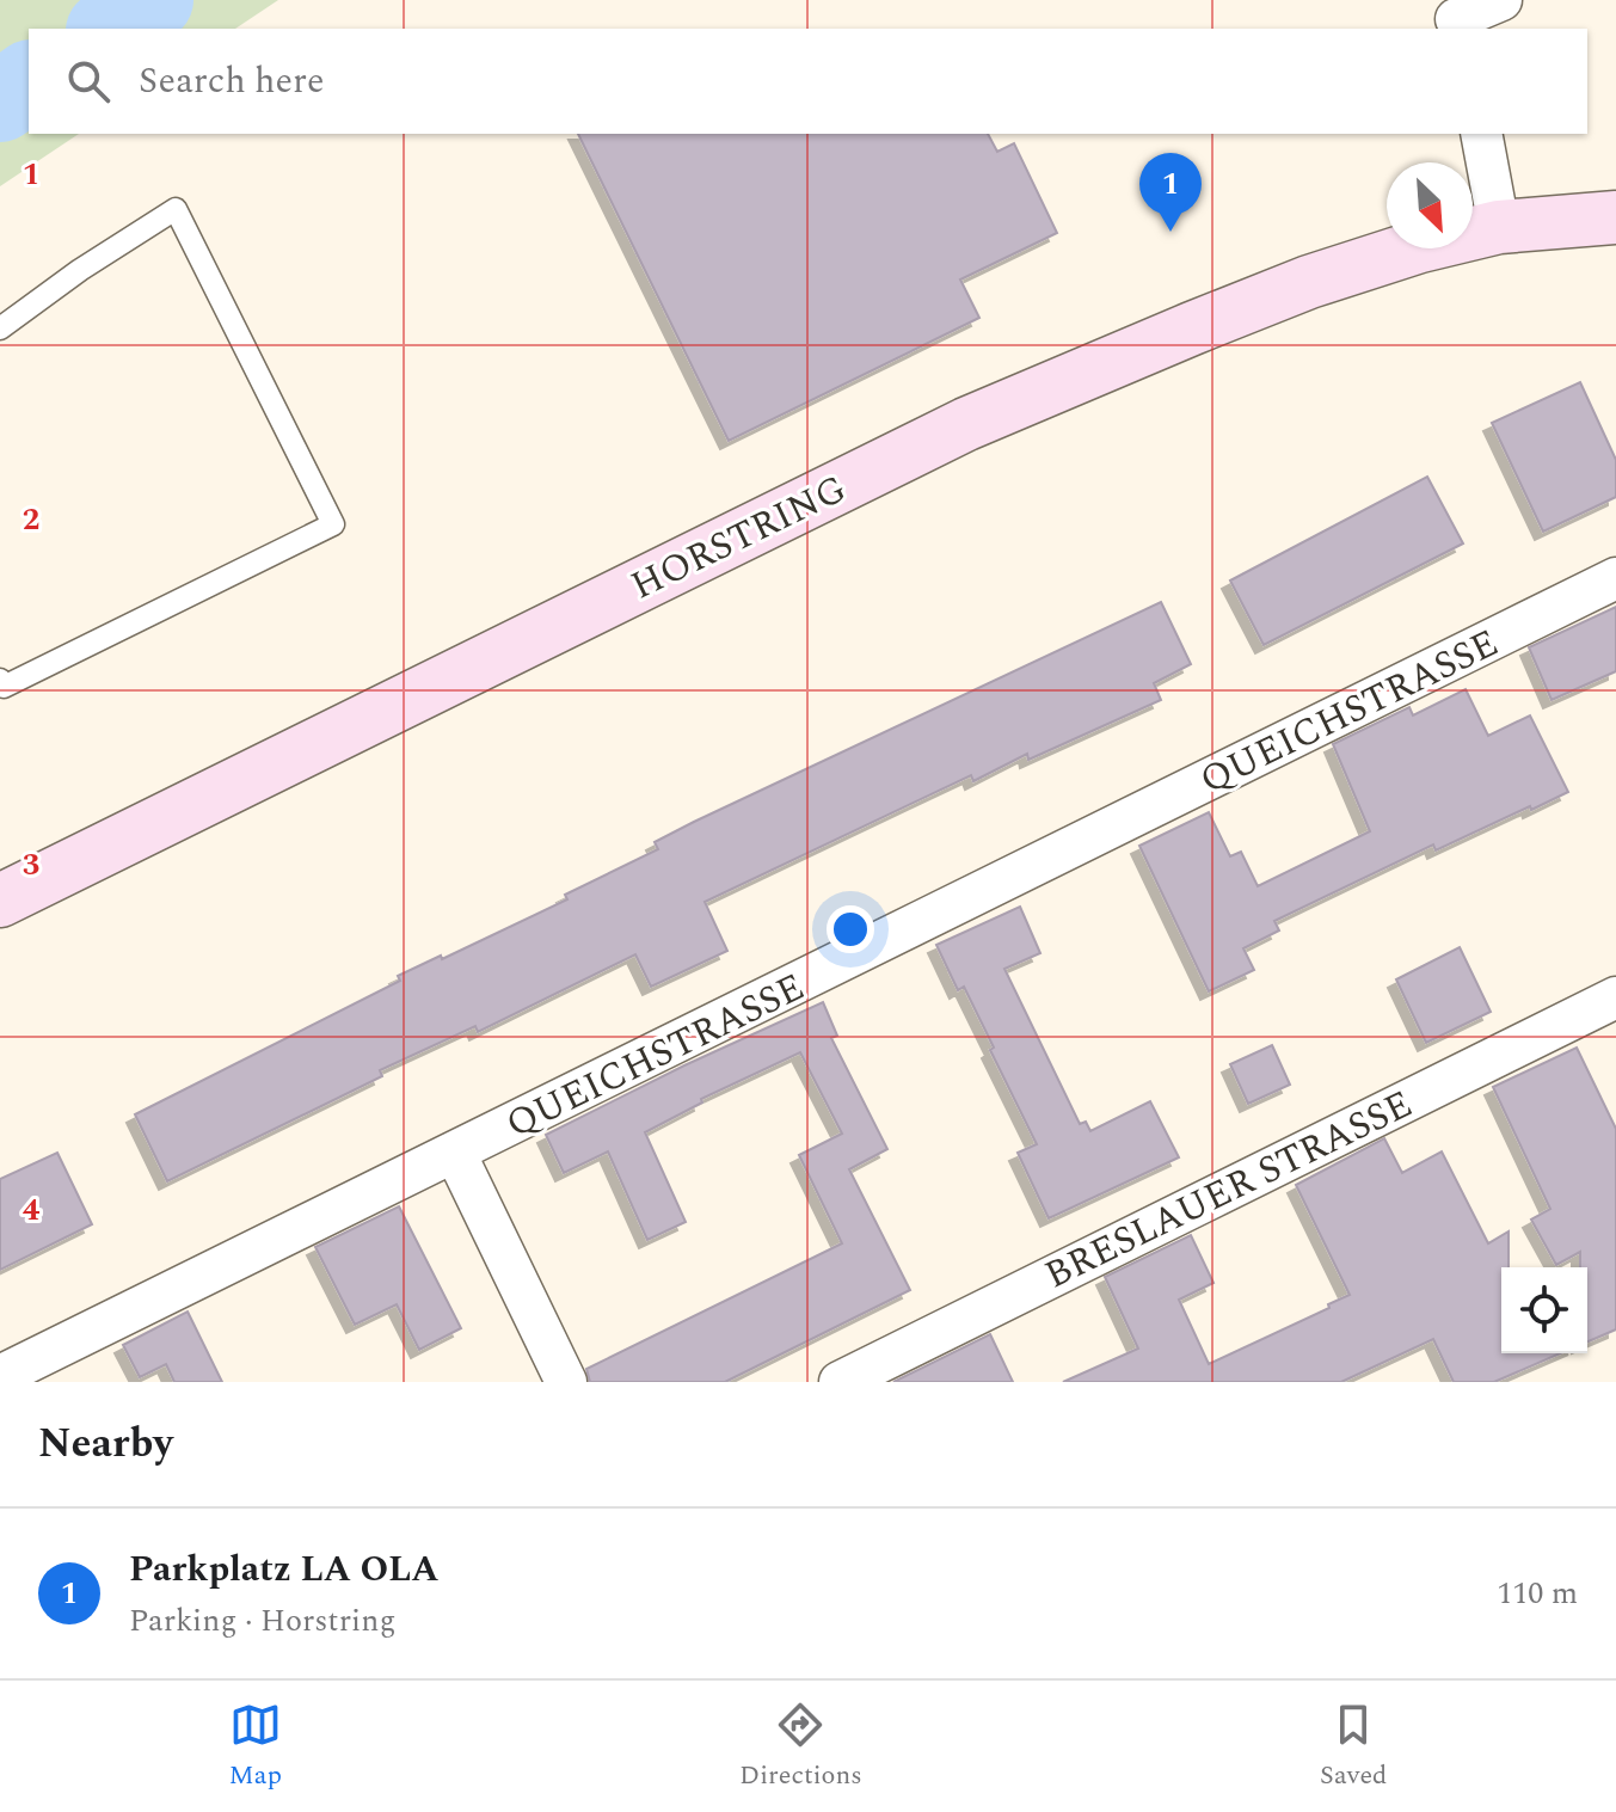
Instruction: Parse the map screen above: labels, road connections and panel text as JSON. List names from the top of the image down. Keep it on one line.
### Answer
{"streets":{"street":["HORSTRING","QUEICHSTRASSE","BRESLAUER STRASSE"]},"north":"bottom right","page":{"search":"Search here","pins":"1","heading":"Nearby","list":[{"mark":"1","name":"Parkplatz LA OLA","note":"Parking · Horstring","value":"110 m"}],"nav":["Map","Directions","Saved"]},"grid":{"rows":["1","2","3","4"]}}
